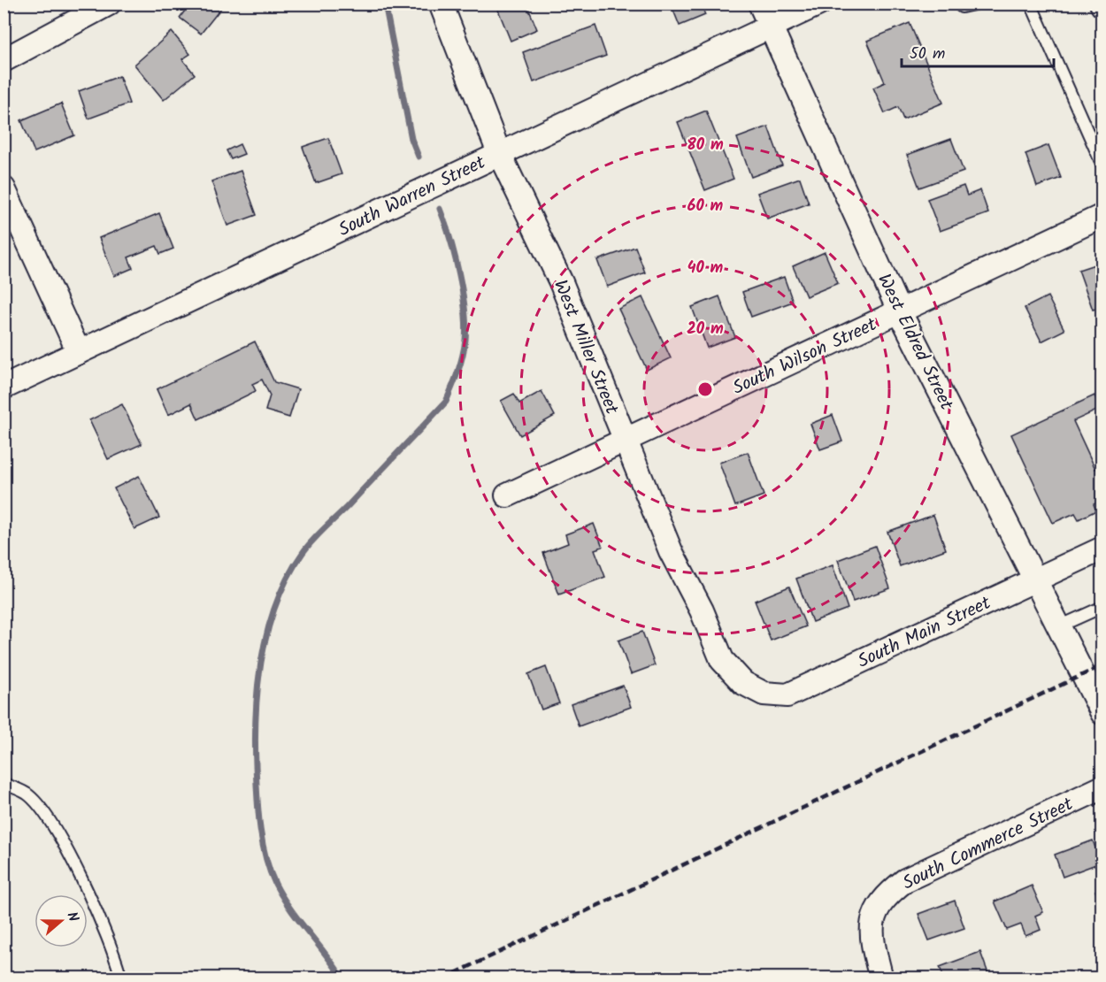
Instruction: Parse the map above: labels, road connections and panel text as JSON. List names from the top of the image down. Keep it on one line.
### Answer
{"streets":{"street":["South Warren Street","West Eldred Street","West Miller Street","South Wilson Street","South Main Street","South Commerce Street"]},"crossings":[["South Warren Street","West Eldred Street"],["South Warren Street","West Miller Street"],["West Eldred Street","South Wilson Street"],["West Eldred Street","South Main Street"],["West Miller Street","South Wilson Street"],["West Miller Street","South Main Street"]],"scale_bar":"50 m","north":"right","rings":["80 m","60 m","40 m","20 m"]}
